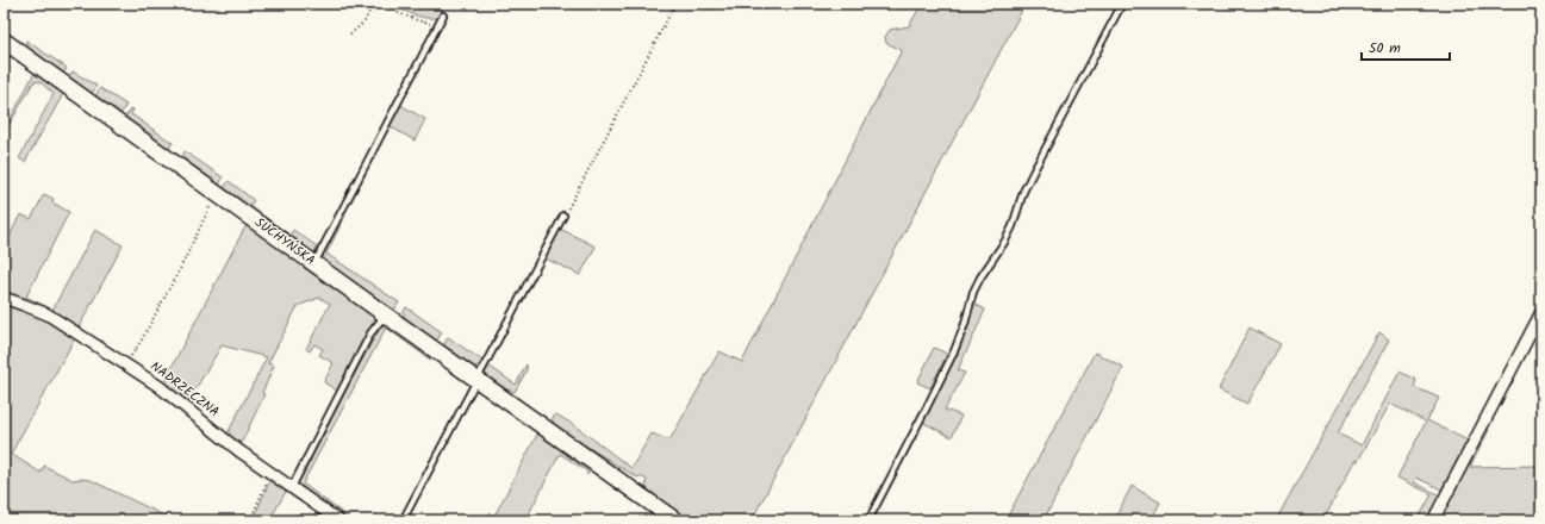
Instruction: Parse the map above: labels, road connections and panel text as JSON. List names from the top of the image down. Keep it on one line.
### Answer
{"streets":{"street":["SUCHYŃSKA","NADRZECZNA"]},"scale_bar":"50 m"}
